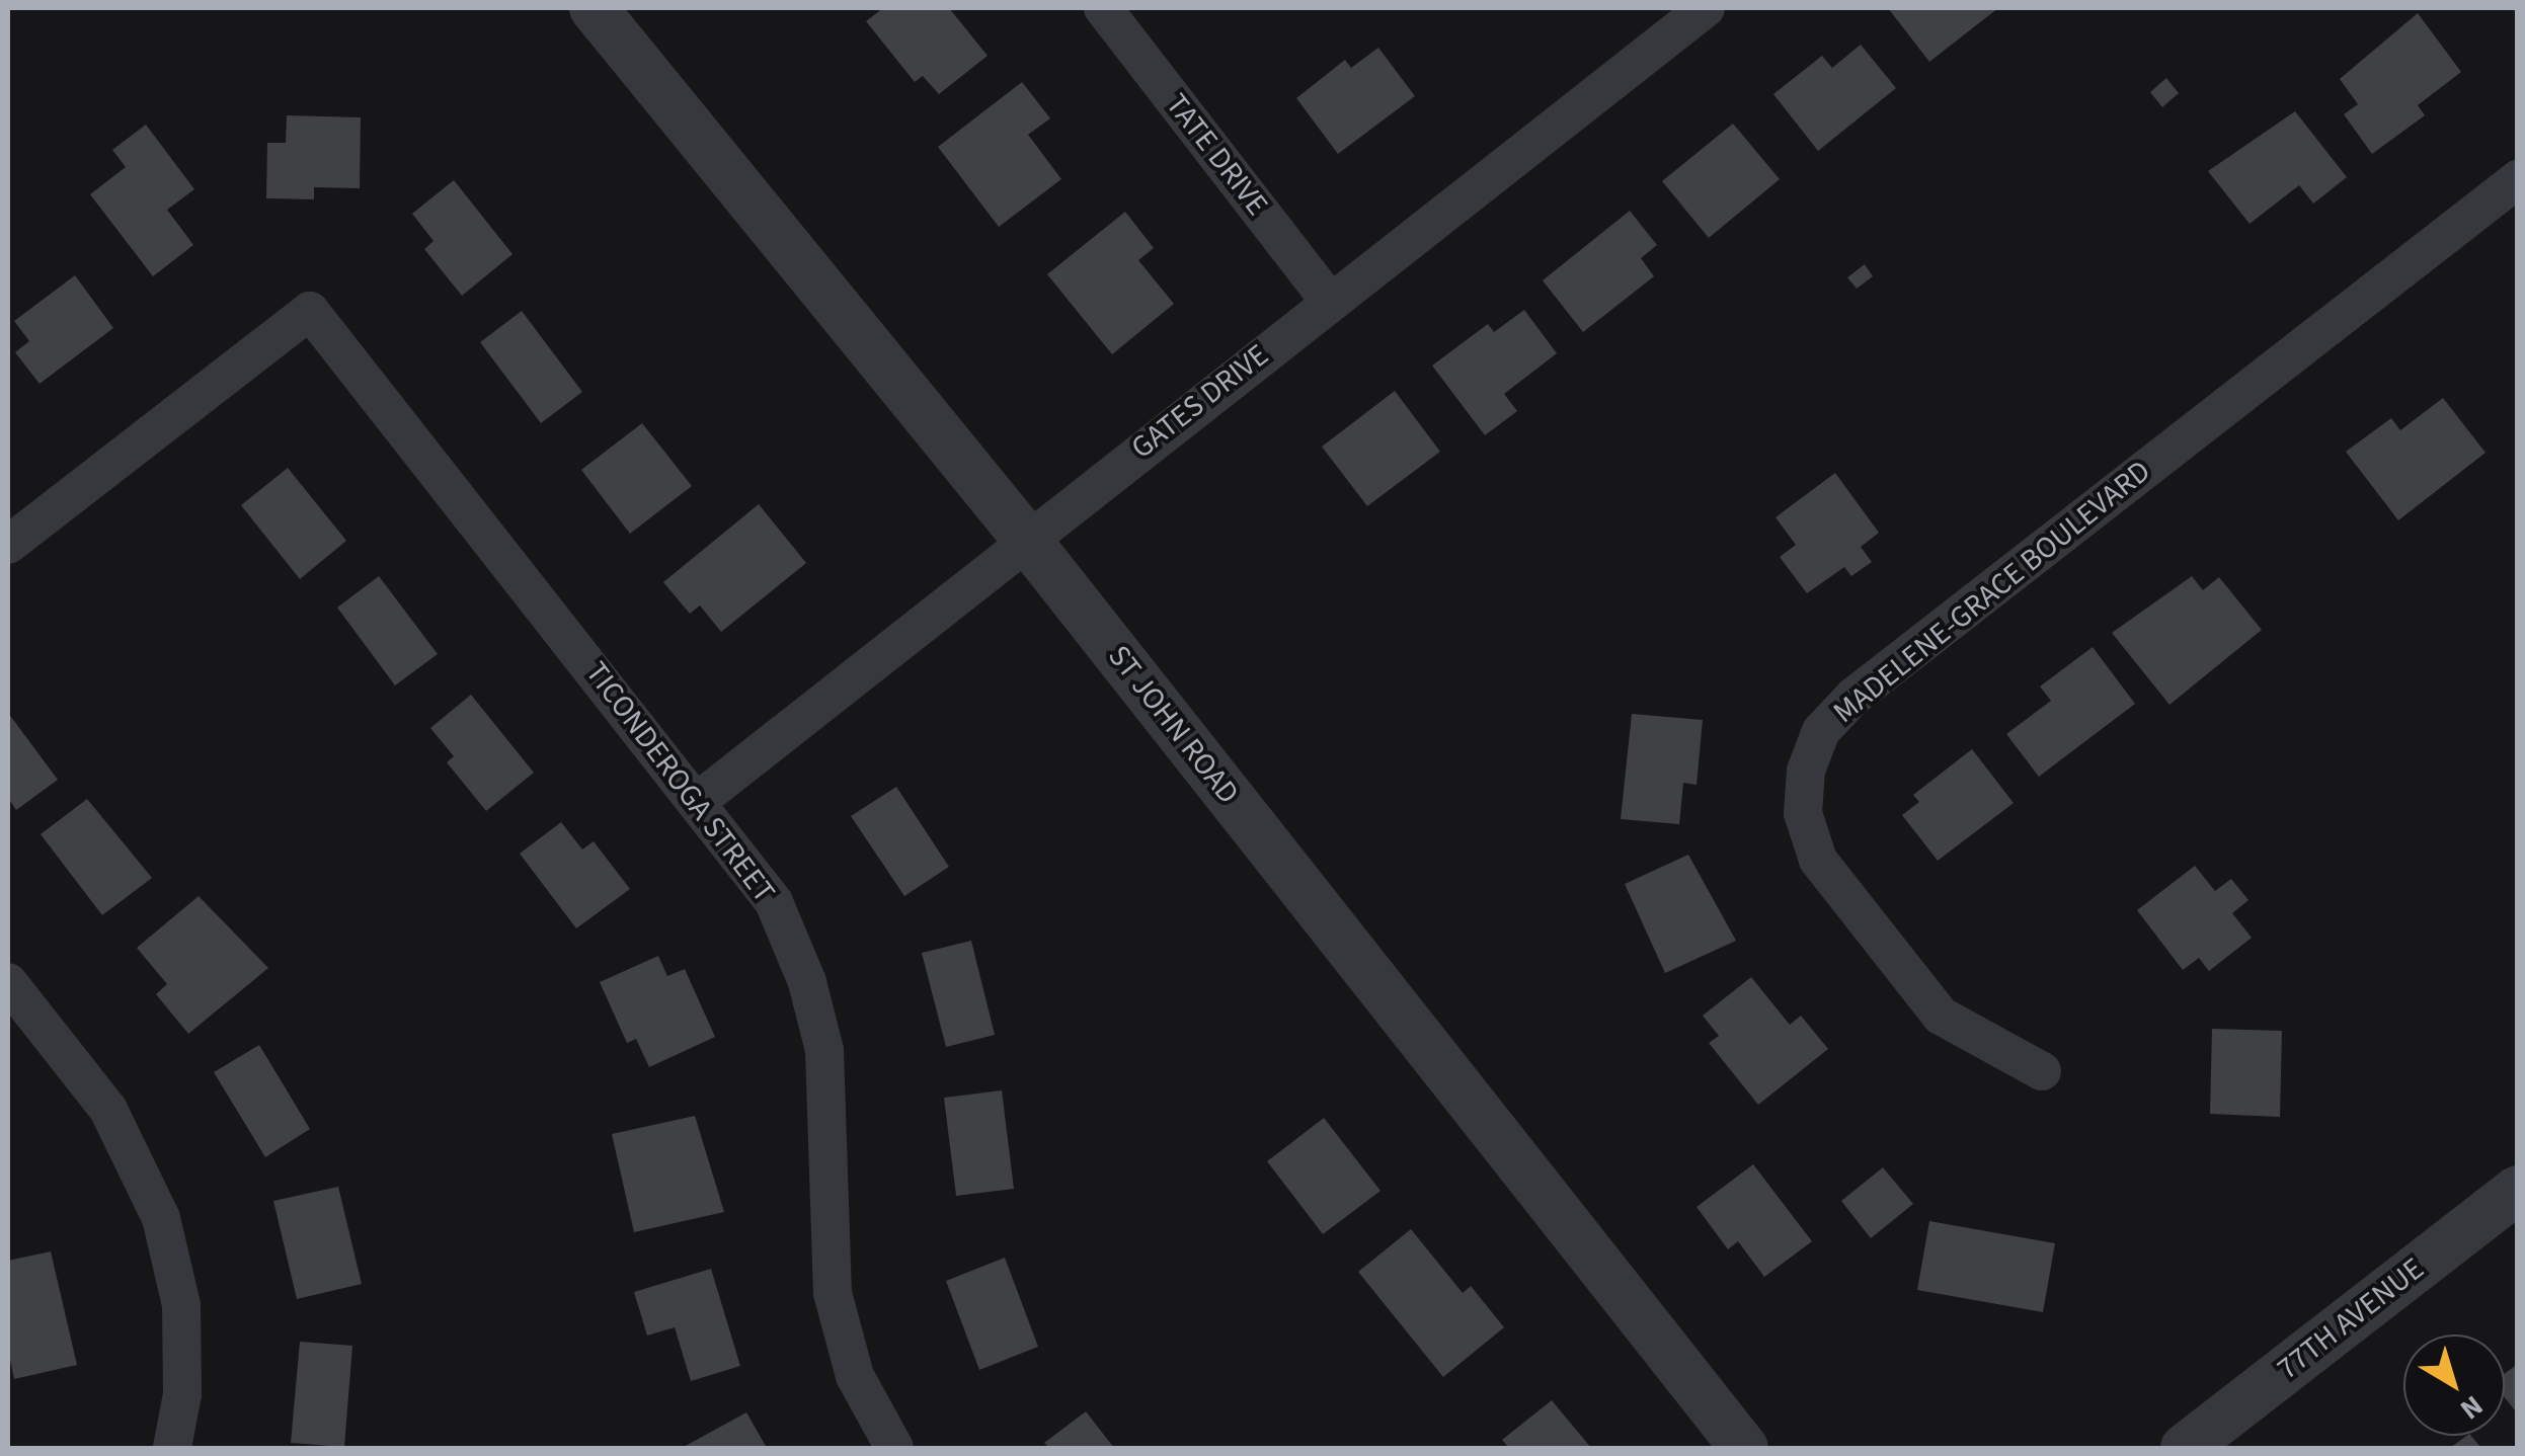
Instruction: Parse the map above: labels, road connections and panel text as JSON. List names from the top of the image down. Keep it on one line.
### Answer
{"streets":{"street":["TATE DRIVE","GATES DRIVE","MADELENE-GRACE BOULEVARD","ST JOHN ROAD","TICONDEROGA STREET","77TH AVENUE"]},"crossings":[["TATE DRIVE","GATES DRIVE"],["GATES DRIVE","ST JOHN ROAD"],["GATES DRIVE","TICONDEROGA STREET"]],"north":"bottom right"}
